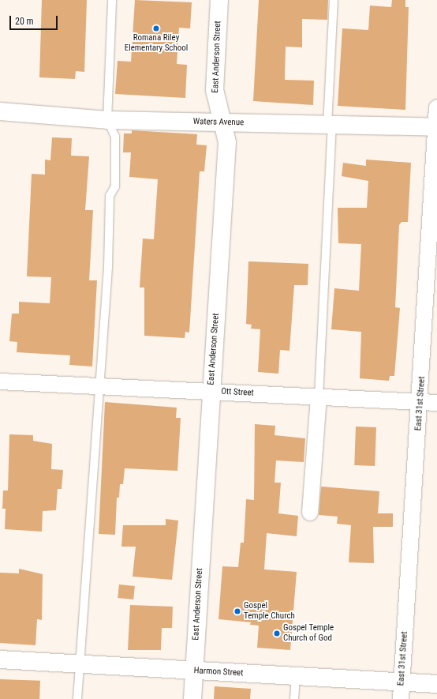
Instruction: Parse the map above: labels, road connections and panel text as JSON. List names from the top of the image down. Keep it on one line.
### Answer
{"streets":{"main road":["East Anderson Street","Waters Avenue","Harmon Street"],"street":["Ott Street","East 31st Street"]},"crossings":[["East Anderson Street","Waters Avenue"],["East Anderson Street","Ott Street"],["East Anderson Street","Harmon Street"],["Waters Avenue","East 31st Street"],["Ott Street","East 31st Street"],["East 31st Street","Harmon Street"]],"places":["Romana Riley Elementary School","Gospel Temple Church","Gospel Temple Church of God"],"scale_bar":"20 m"}
